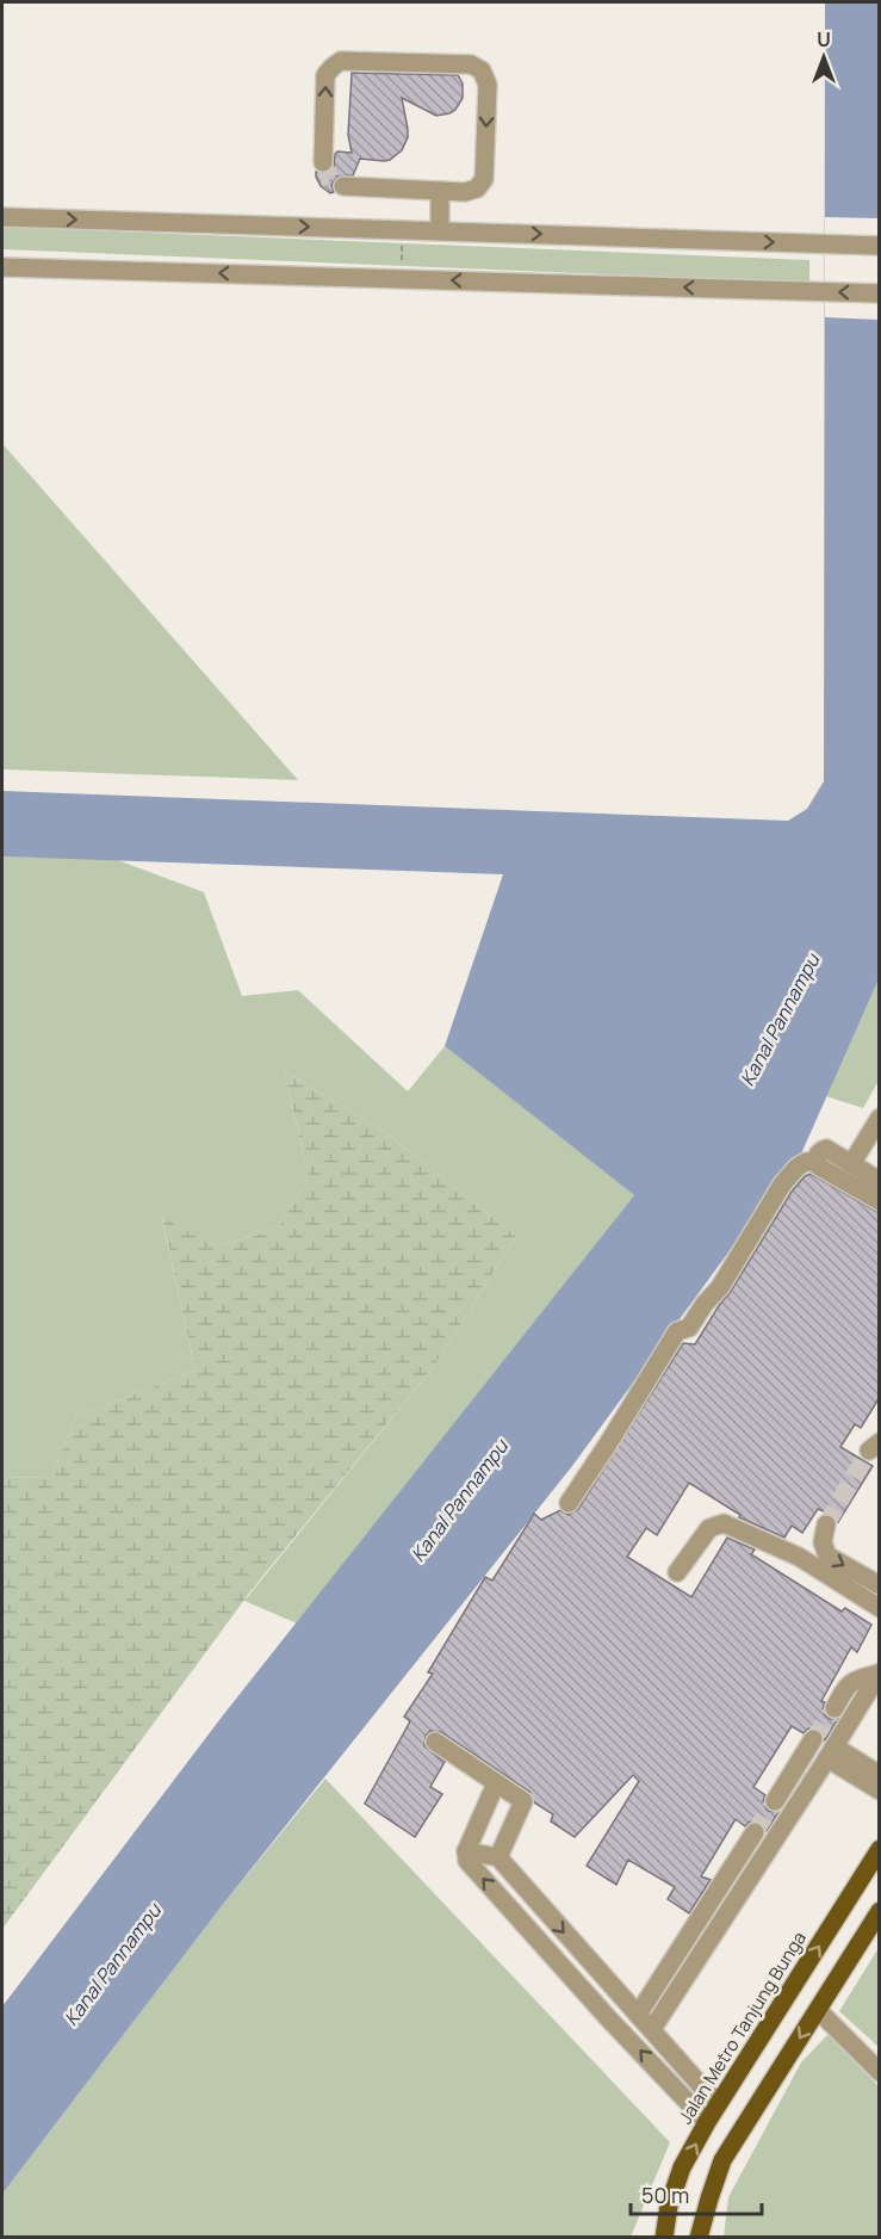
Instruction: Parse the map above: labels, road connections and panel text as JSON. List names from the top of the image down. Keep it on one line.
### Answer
{"streets":{"main road":["Jalan Metro Tanjung Bunga"]},"water":["Kanal Pannampu"],"scale_bar":"50 m","north":"top"}
